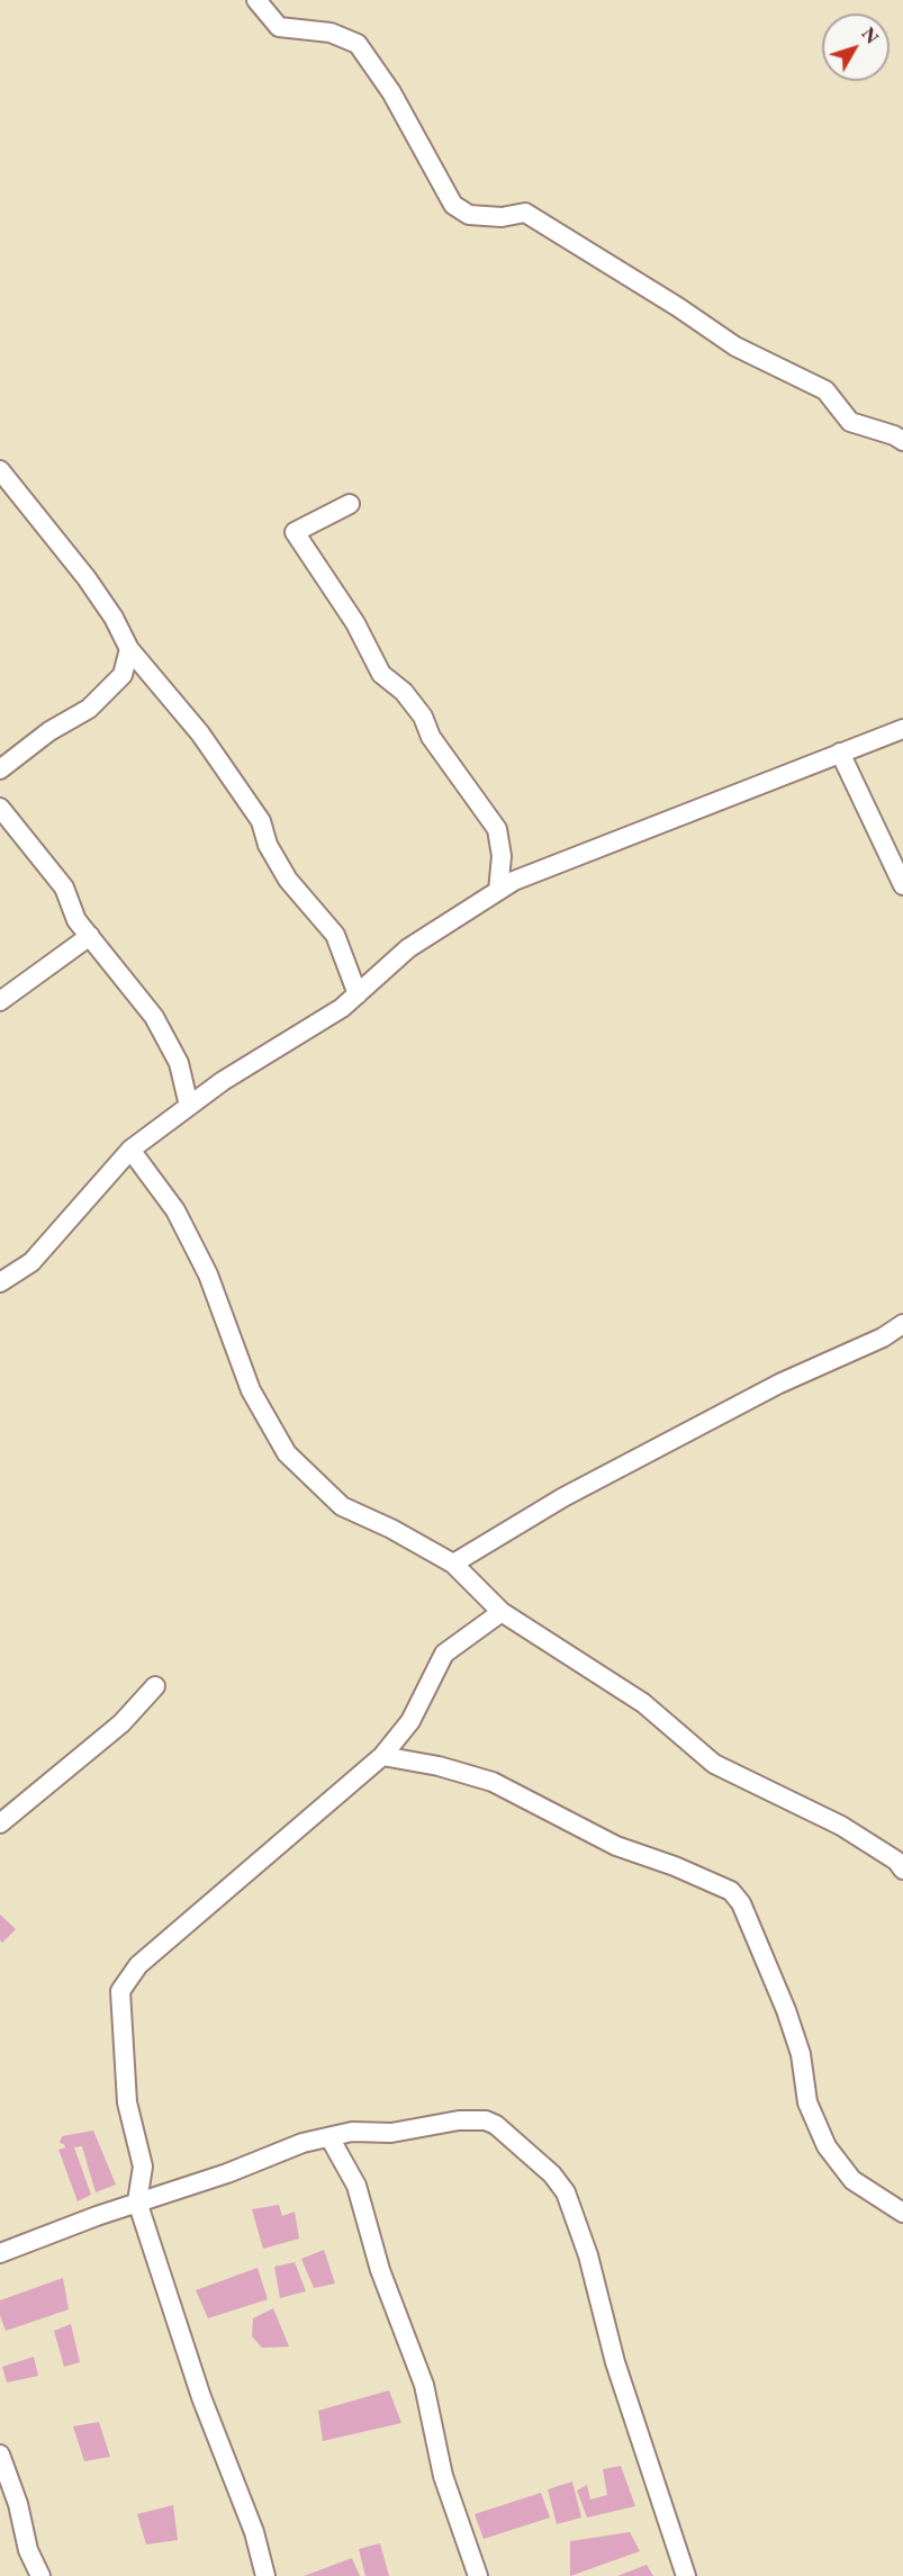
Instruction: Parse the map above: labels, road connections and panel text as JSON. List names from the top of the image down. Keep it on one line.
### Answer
{"north":"top right"}
